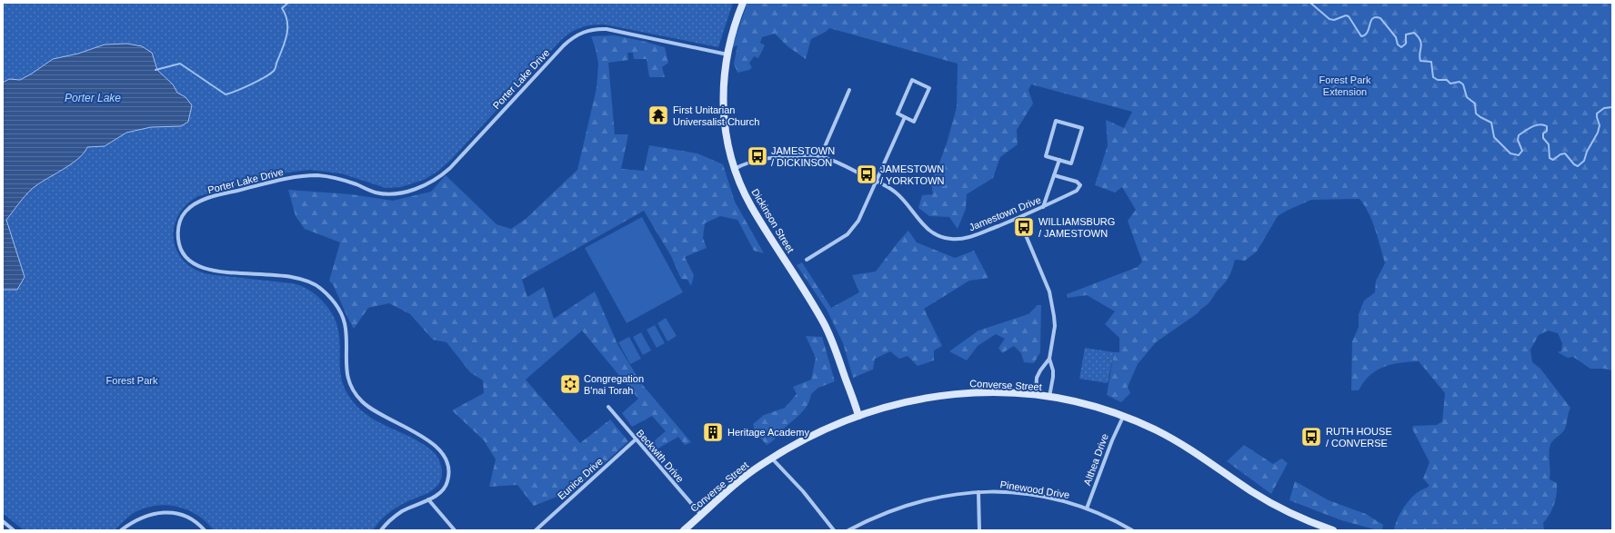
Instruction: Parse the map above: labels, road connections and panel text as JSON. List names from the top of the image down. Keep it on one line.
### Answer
{"streets":{"main road":["Dickinson Street","Converse Street"],"street":["Porter Lake Drive","Jamestown Drive","Beckwith Drive","Althea Drive","Eunice Drive","Pinewood Drive"]},"crossings":[["Porter Lake Drive","Dickinson Street"],["Jamestown Drive","Dickinson Street"],["Dickinson Street","Converse Street"],["Converse Street","Beckwith Drive"],["Converse Street","Althea Drive"],["Beckwith Drive","Eunice Drive"],["Althea Drive","Pinewood Drive"]],"water":["Porter Lake"],"parks":["Forest Park Extension","Forest Park"],"places":{"temple":["First Unitarian Universalist Church"],"bus stop":["JAMESTOWN / DICKINSON","JAMESTOWN / YORKTOWN","WILLIAMSBURG / JAMESTOWN","RUTH HOUSE / CONVERSE"],"synagogue":["Congregation B'nai Torah"],"building":["Heritage Academy"]}}
